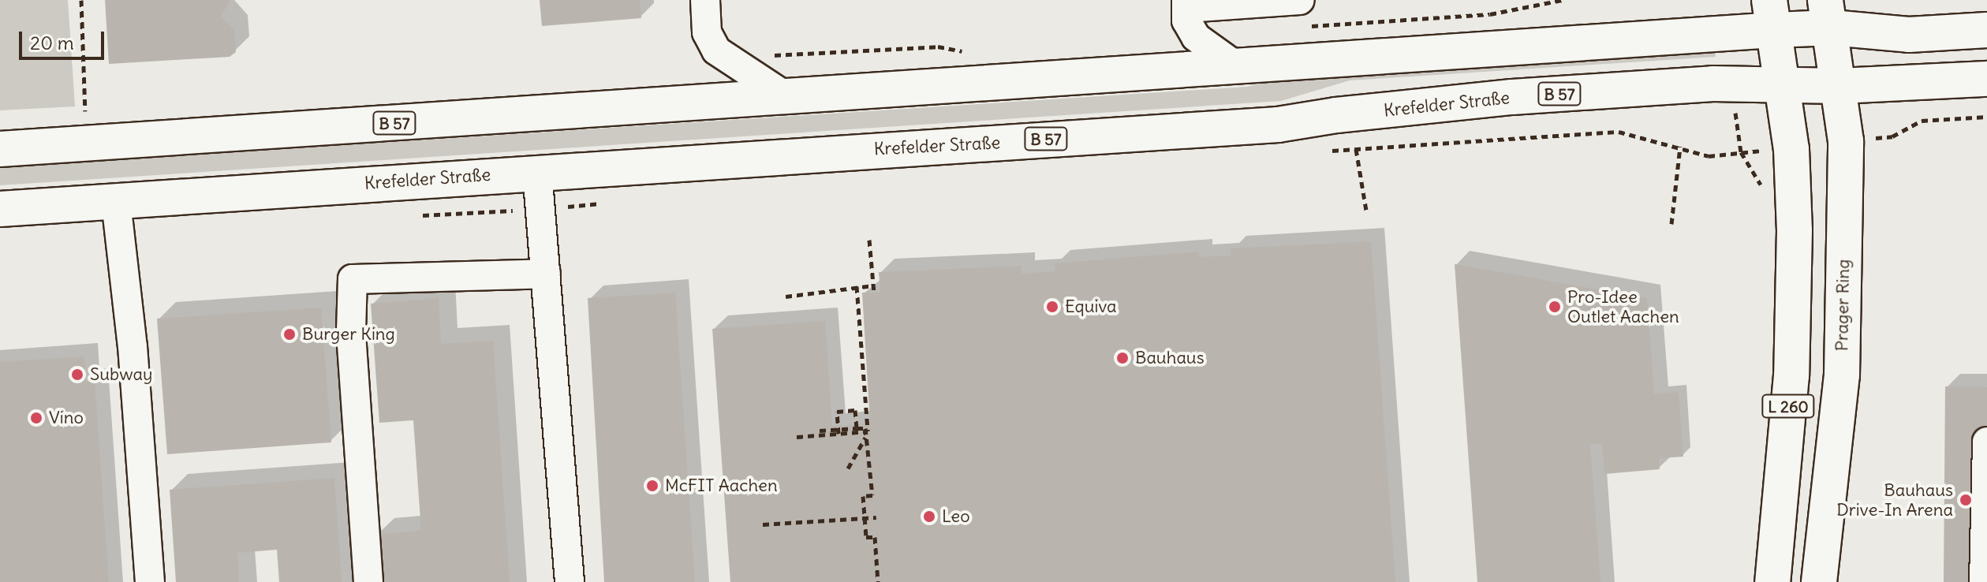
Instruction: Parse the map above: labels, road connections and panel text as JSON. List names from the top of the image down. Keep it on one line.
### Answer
{"streets":{"main road":["B 57","Krefelder Straße","Prager Ring","L 260"]},"crossings":[["B 57","Prager Ring"],["Krefelder Straße","Prager Ring"],["Krefelder Straße","L 260"]],"places":["Equiva","Pro-Idee Outlet Aachen","Burger King","Bauhaus","Subway","Vino","McFIT Aachen","Bauhaus Drive-In Arena","Leo"],"scale_bar":"20 m"}
